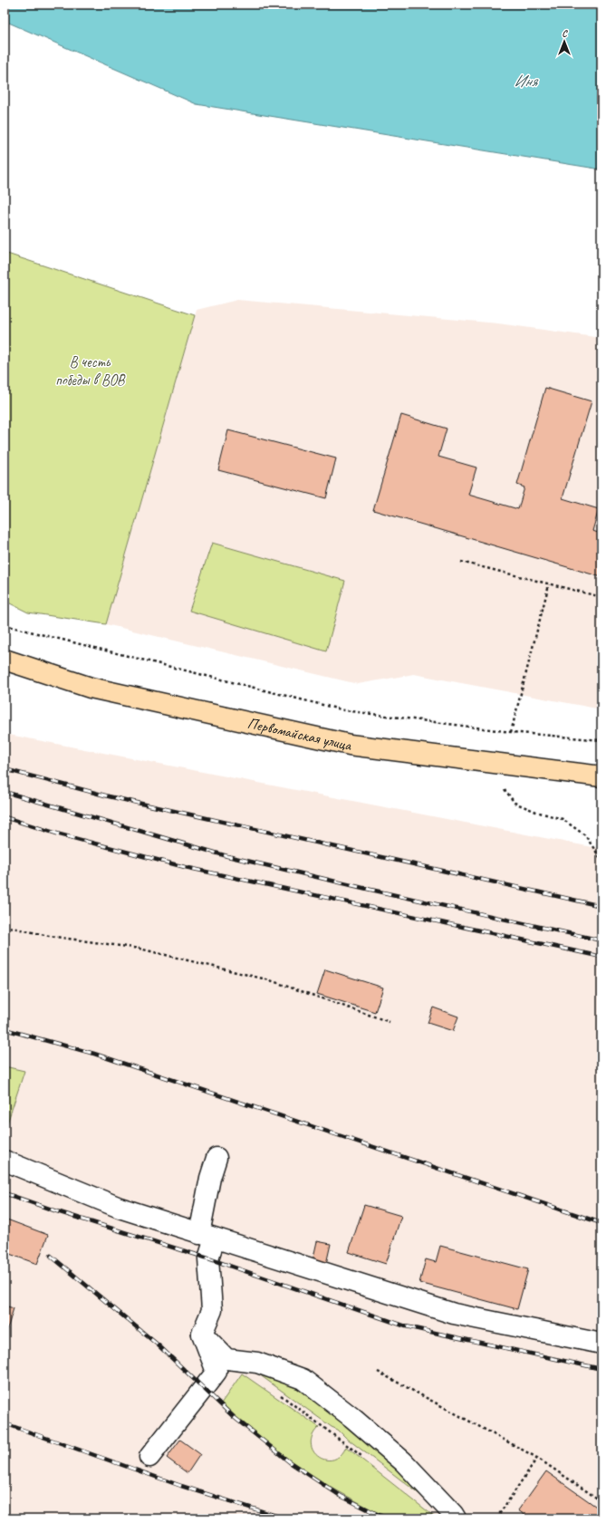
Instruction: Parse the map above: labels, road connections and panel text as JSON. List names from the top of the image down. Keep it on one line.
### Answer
{"streets":{"main road":["Первомайская улица"]},"water":["Иня"],"parks":["В честь победы в ВОВ"],"north":"top"}
